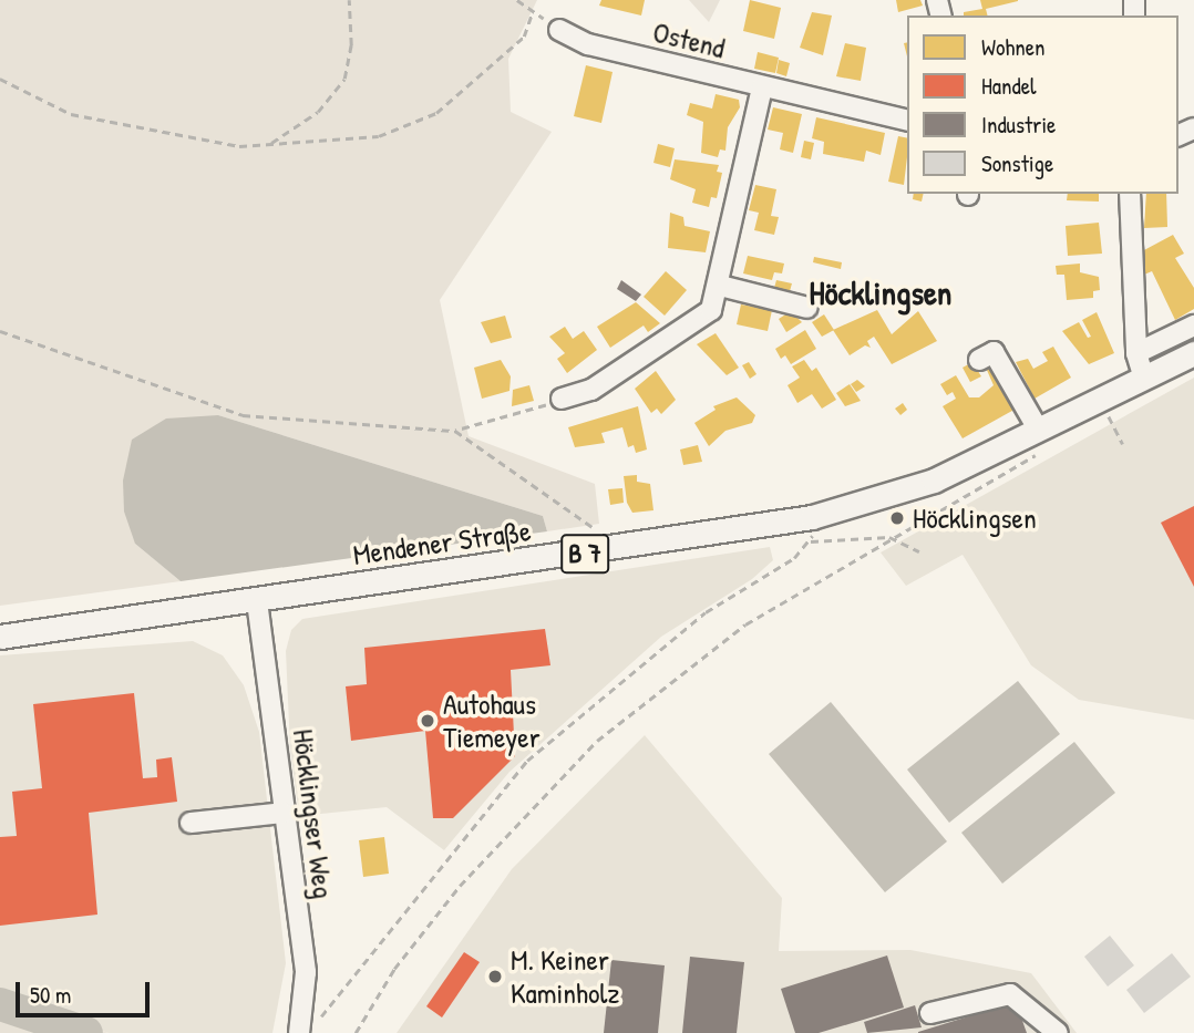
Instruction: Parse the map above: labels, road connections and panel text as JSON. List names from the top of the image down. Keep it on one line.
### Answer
{"streets":{"main road":["Mendener Straße","B 7"],"street":["Ostend","Höcklingser Weg"]},"crossings":[["Mendener Straße","Höcklingser Weg"]],"districts":["Höcklingsen"],"places":["Höcklingsen","Autohaus Tiemeyer","M. Keiner Kaminholz"],"legend":["Wohnen","Handel","Industrie","Sonstige"],"scale_bar":"50 m"}
